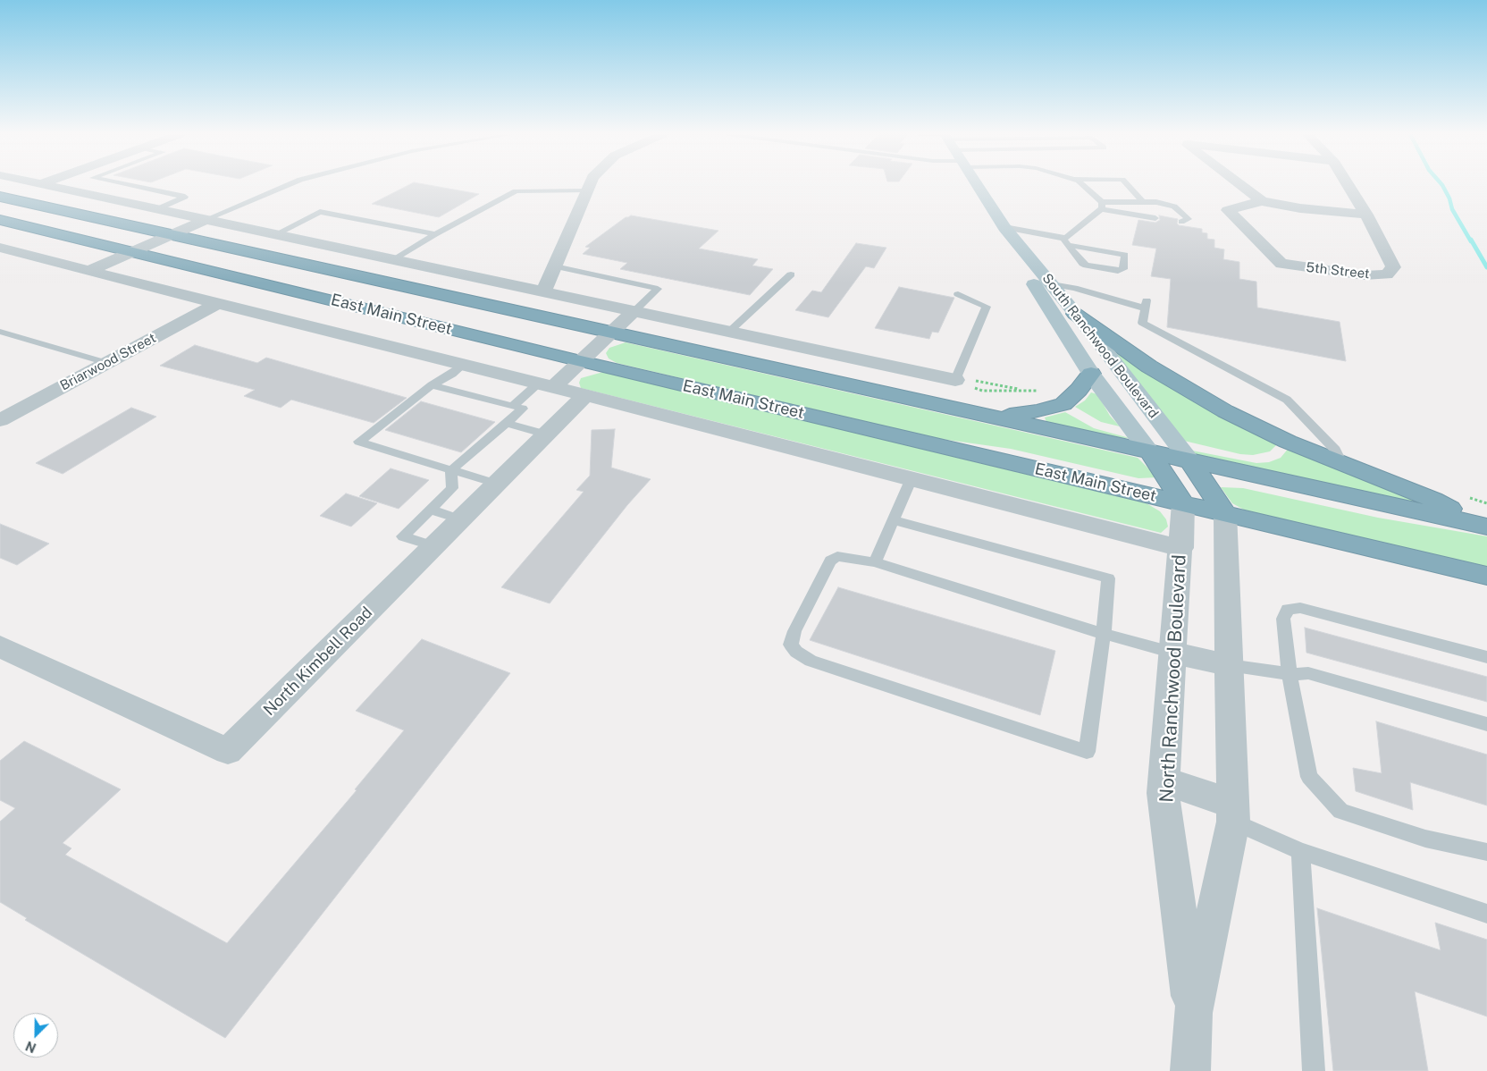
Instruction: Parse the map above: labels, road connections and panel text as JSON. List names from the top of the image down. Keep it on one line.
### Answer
{"streets":{"highway":["East Main Street"],"main road":["South Ranchwood Boulevard"],"street":["5th Street","Briarwood Street","North Kimbell Road","North Ranchwood Boulevard"]},"crossings":[["East Main Street","South Ranchwood Boulevard"],["East Main Street","Briarwood Street"],["East Main Street","North Kimbell Road"],["East Main Street","North Ranchwood Boulevard"]],"north":"bottom left"}
